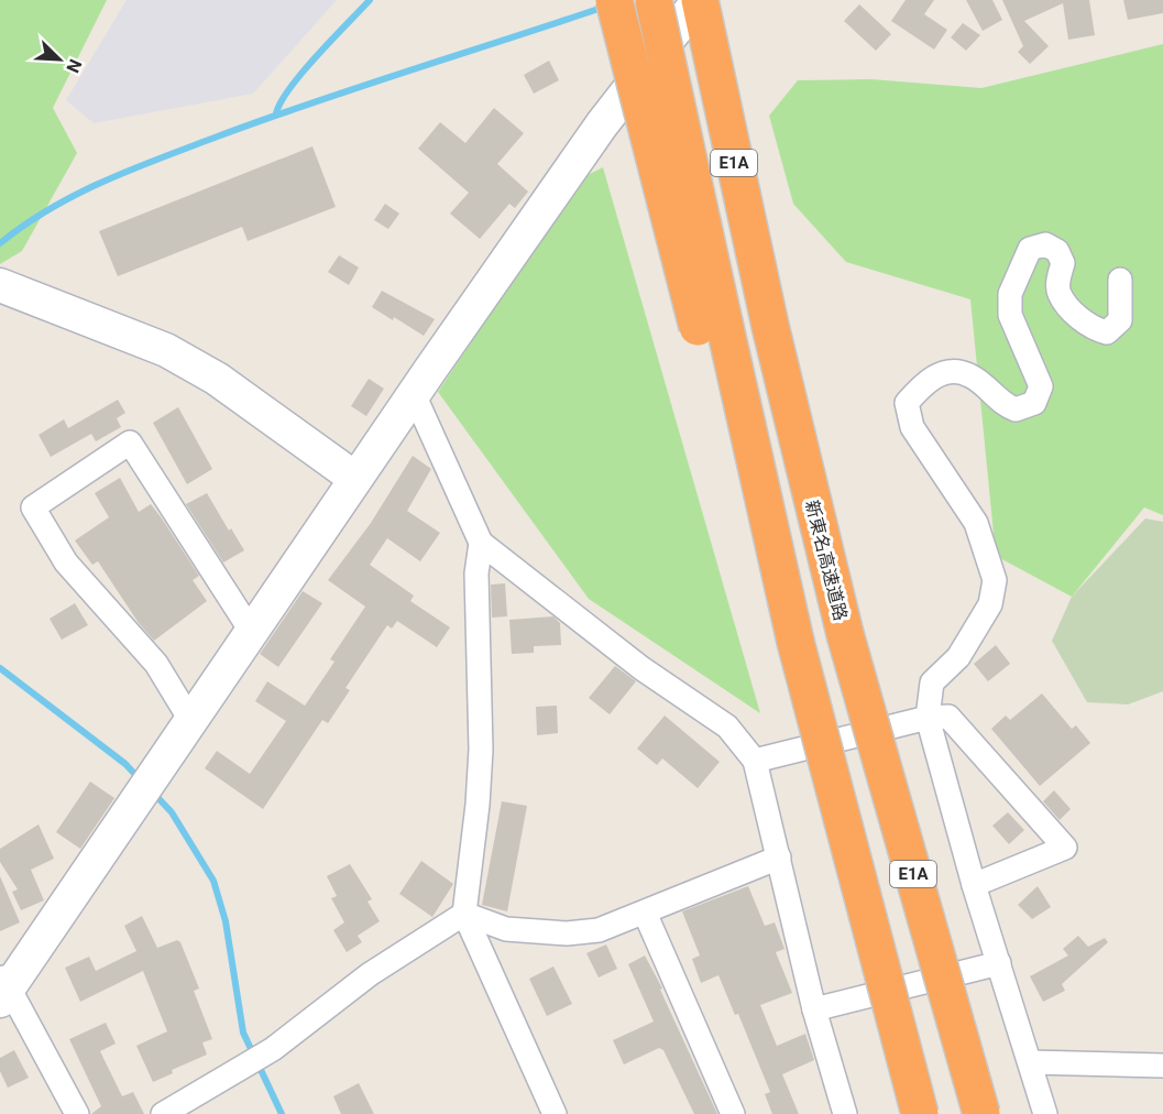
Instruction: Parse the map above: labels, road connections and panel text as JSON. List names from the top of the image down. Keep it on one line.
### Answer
{"streets":{"highway":["E1A","新東名高速道路"]},"north":"bottom right"}
